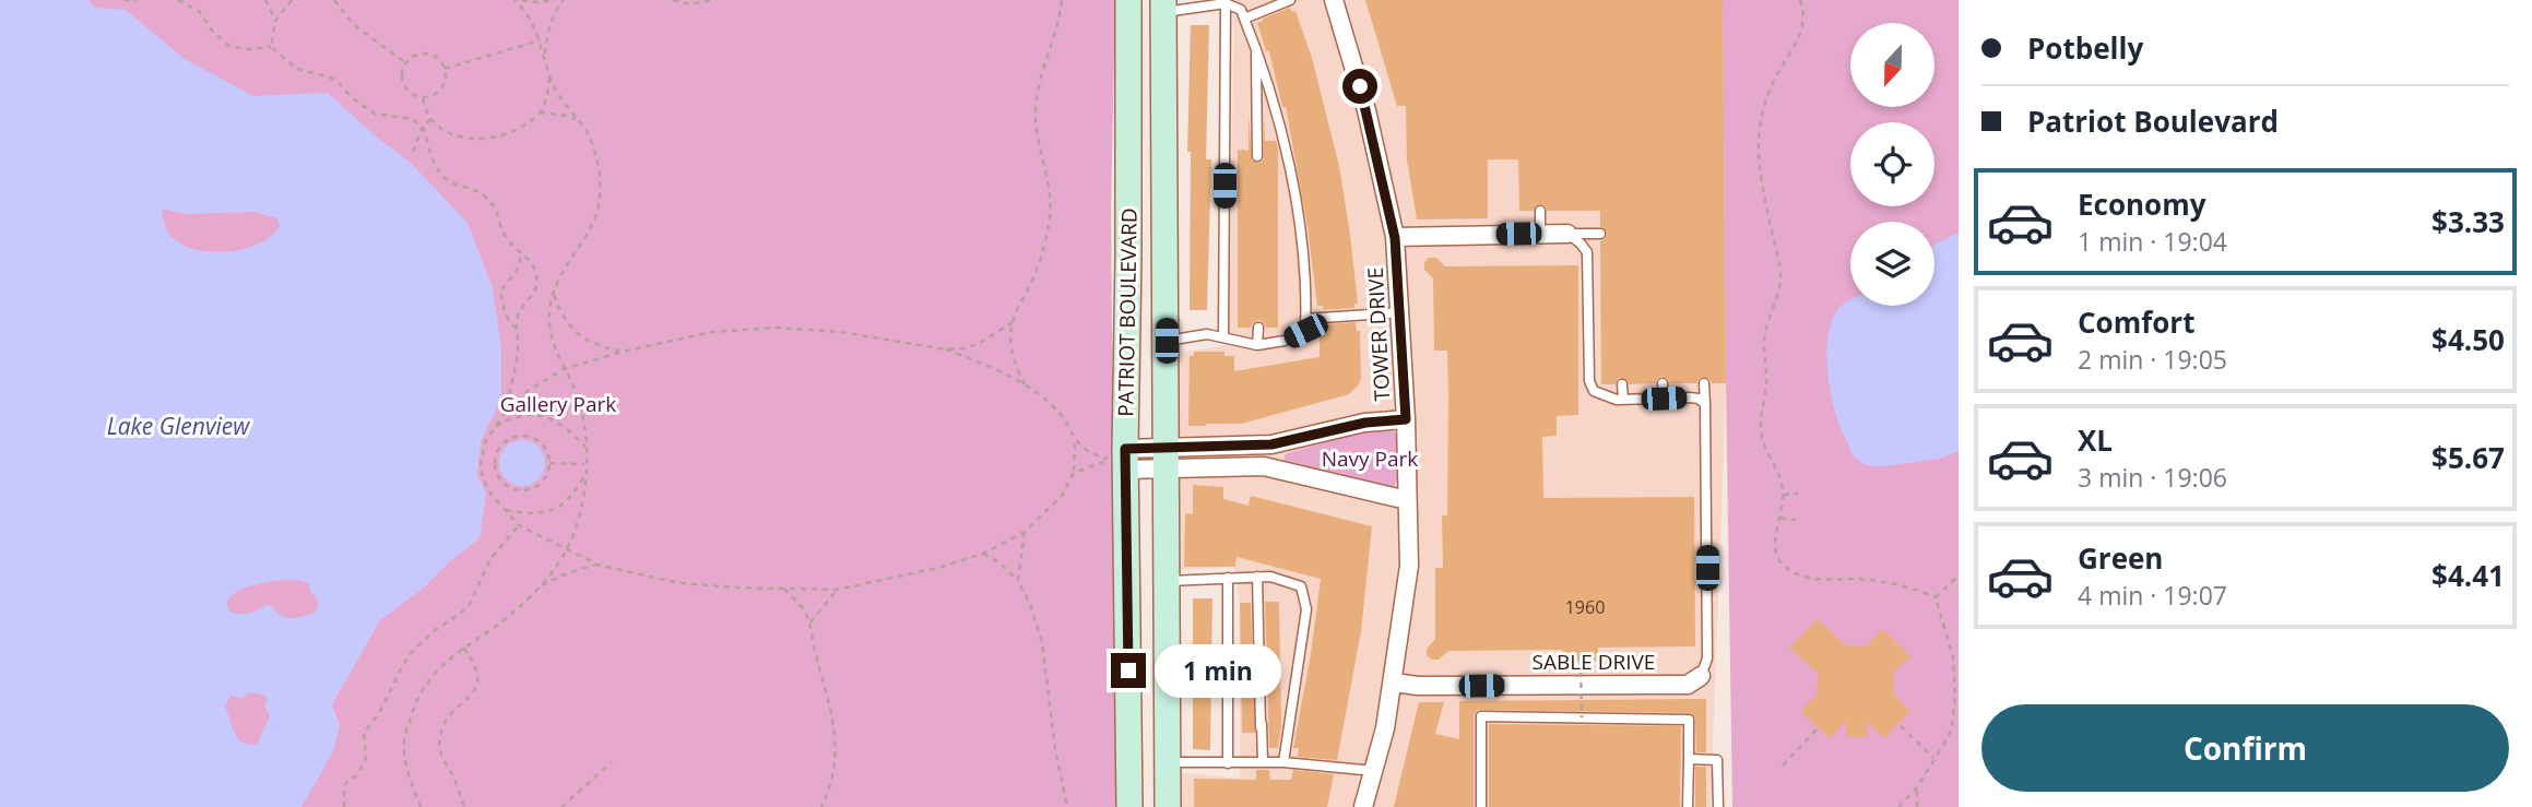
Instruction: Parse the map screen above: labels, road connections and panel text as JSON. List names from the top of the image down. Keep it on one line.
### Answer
{"streets":{"main road":["PATRIOT BOULEVARD"],"street":["TOWER DRIVE","SABLE DRIVE"]},"crossings":[["TOWER DRIVE","SABLE DRIVE"]],"water":["Lake Glenview"],"parks":["Gallery Park","Navy Park"],"house_numbers":["1960"],"north":"bottom","page":{"banner":["Potbelly","Patriot Boulevard"],"list":[{"name":"Economy","note":"1 min · 19:04","value":"$3.33"},{"name":"Comfort","note":"2 min · 19:05","value":"$4.50"},{"name":"XL","note":"3 min · 19:06","value":"$5.67"},{"name":"Green","note":"4 min · 19:07","value":"$4.41"}],"bubble":"1 min","buttons":"Confirm"}}
